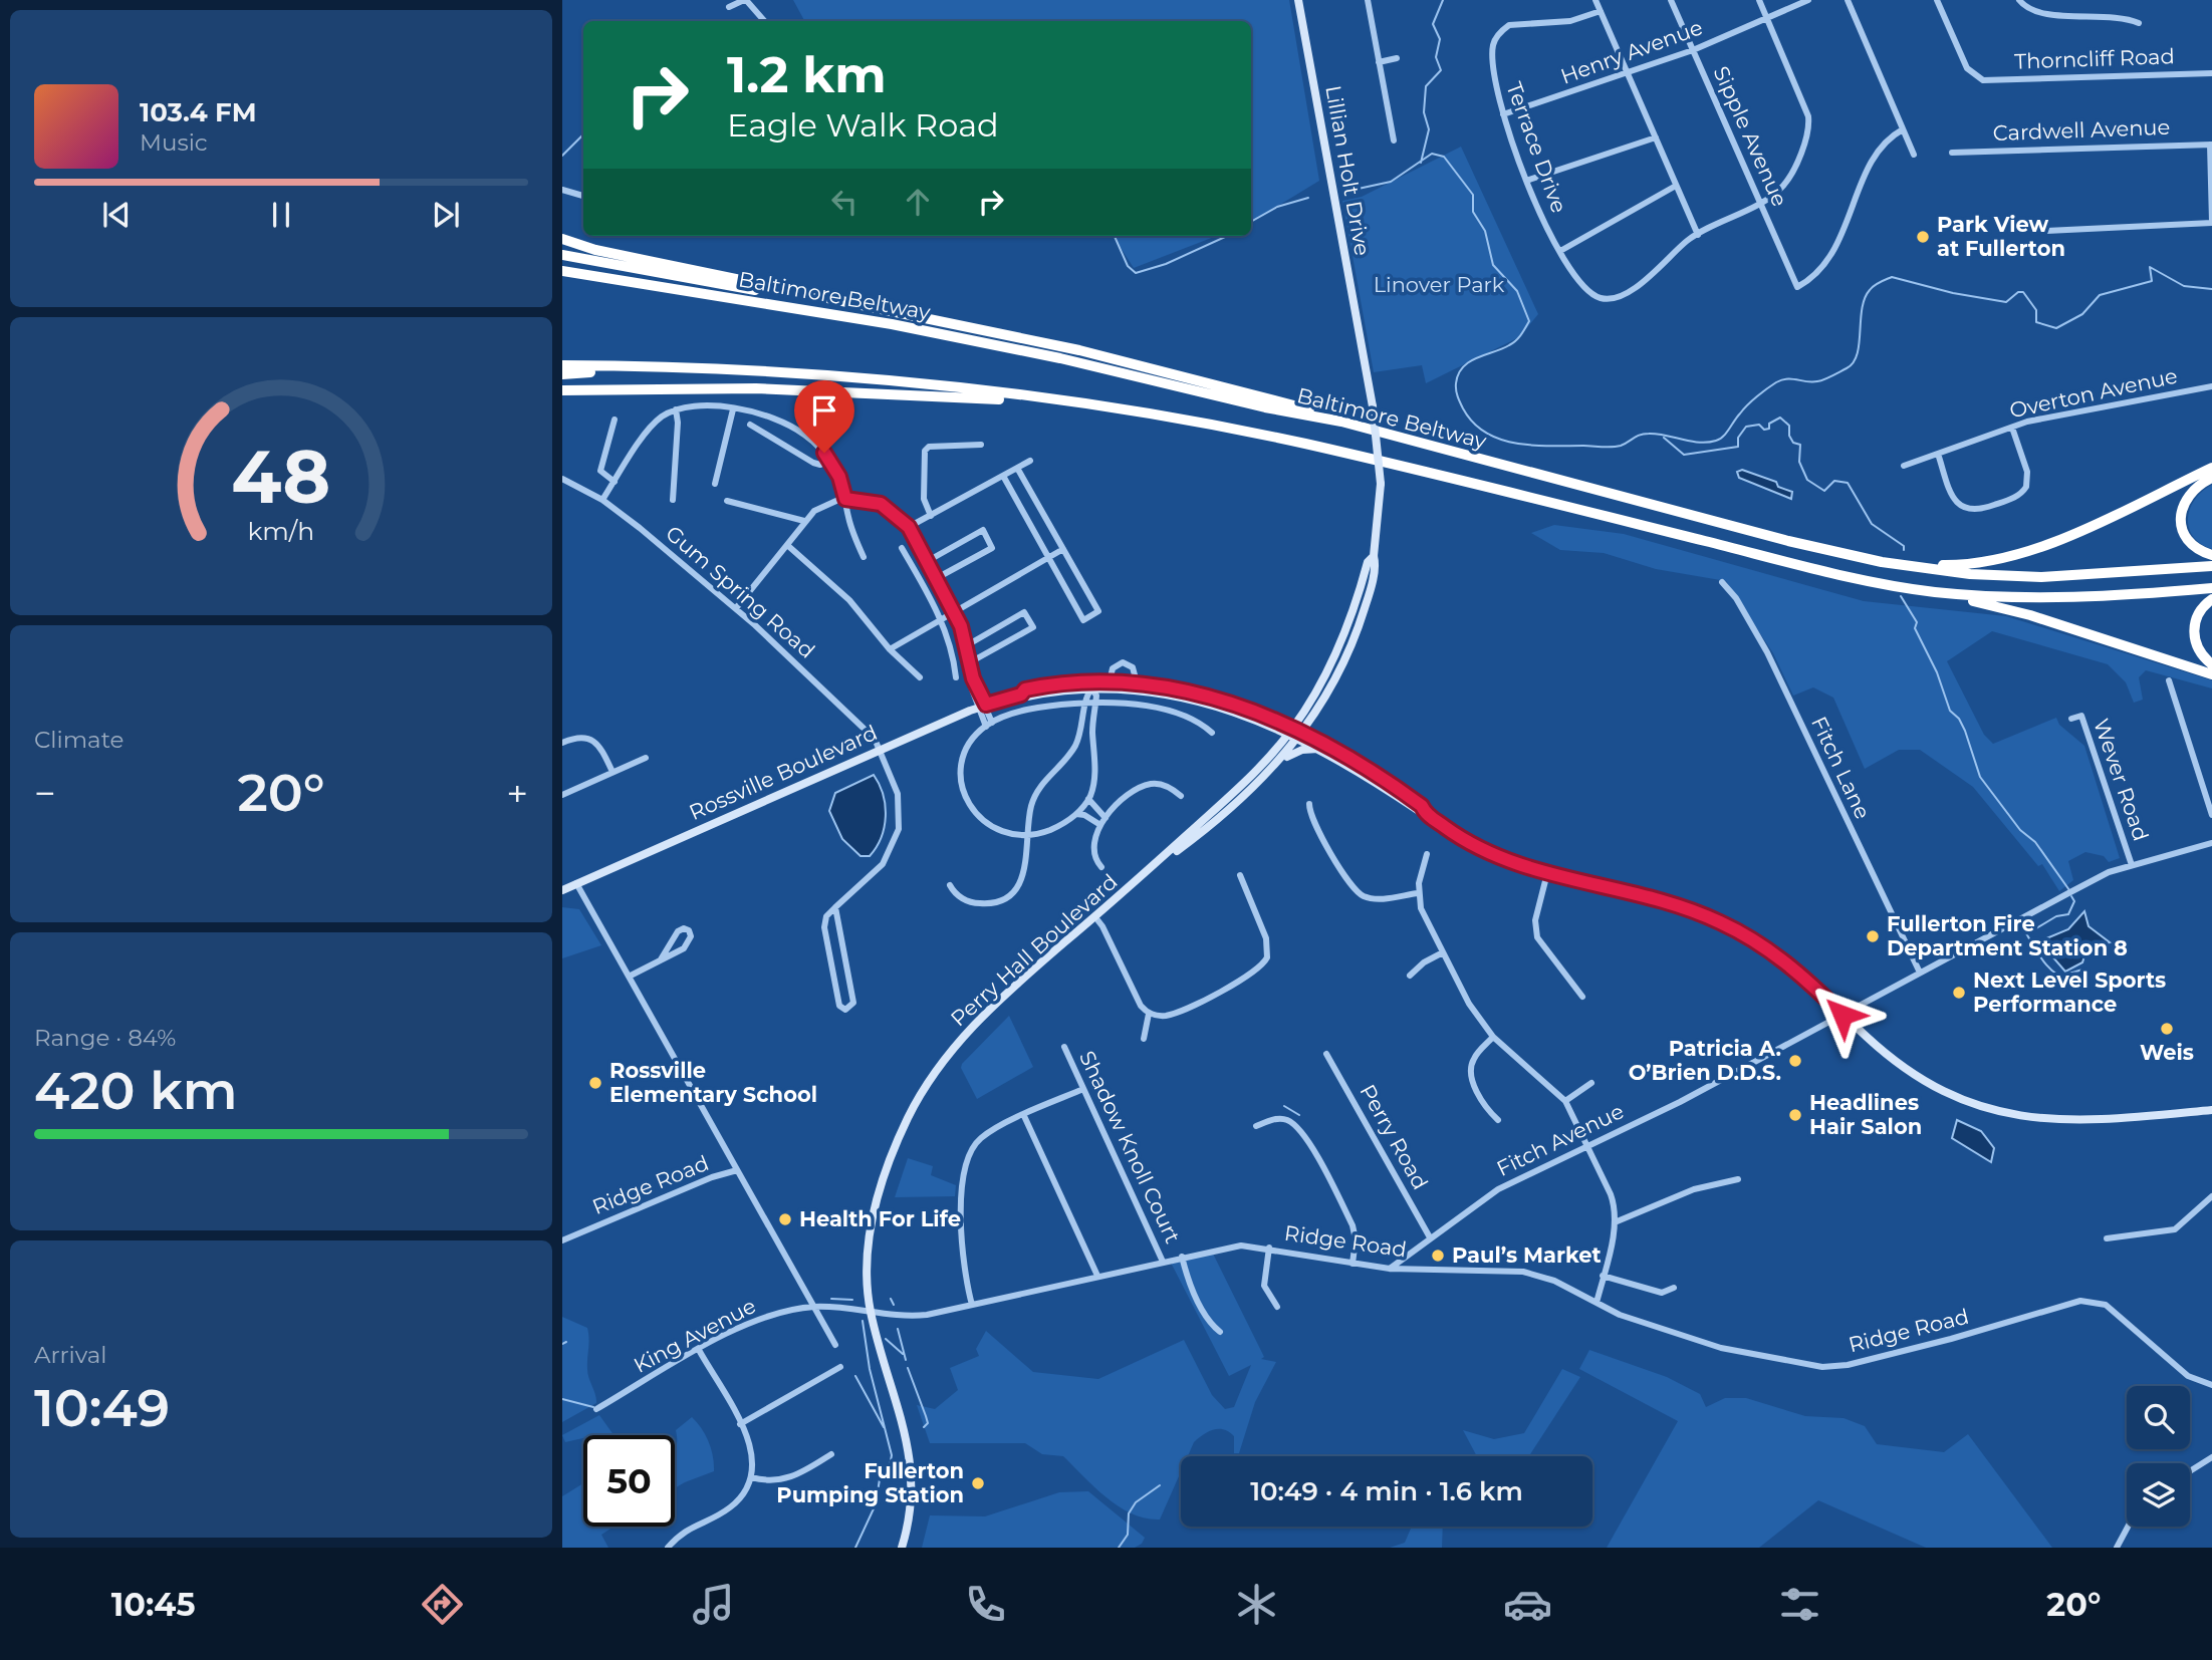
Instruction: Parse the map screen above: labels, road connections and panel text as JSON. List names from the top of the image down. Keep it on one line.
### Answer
{"streets":{"highway":["Baltimore Beltway"],"main road":["Lillian Holt Drive","Rossville Boulevard","Perry Hall Boulevard"],"street":["Henry Avenue","Thorncliff Road","Cardwell Avenue","Sipple Avenue","Terrace Drive","Overton Avenue","Gum Spring Road","Fitch Lane","Wever Road","Perry Road","Fitch Avenue","Shadow Knoll Court","Ridge Road","King Avenue"]},"crossings":[["Henry Avenue","Sipple Avenue"],["Henry Avenue","Terrace Drive"],["Lillian Holt Drive","Rossville Boulevard"],["Lillian Holt Drive","Perry Hall Boulevard"],["Gum Spring Road","Rossville Boulevard"],["Fitch Lane","Fitch Avenue"],["Rossville Boulevard","Perry Hall Boulevard"],["Rossville Boulevard","Fitch Avenue"],["Wever Road","Fitch Avenue"],["Perry Hall Boulevard","Ridge Road"],["Perry Road","Fitch Avenue"],["Fitch Avenue","Ridge Road"],["Shadow Knoll Court","Ridge Road"],["Ridge Road","King Avenue"]],"parks":["Linover Park"],"places":["Park View at Fullerton","Fullerton Fire Department Station 8","Next Level Sports Performance","Weis","Patricia A. O’Brien D.D.S.","Rossville Elementary School","Headlines Hair Salon","Health For Life","Paul’s Market","Fullerton Pumping Station"],"page":{"turn":["1.2 km","Eagle Walk Road"],"song":["103.4 FM","Music"],"tile":["Climate",["Range · 84%","420 km"],["Arrival","10:49"]],"heat":["−","20°","+"],"limit":"50","trip":"10:49 · 4 min · 1.6 km","tabs":["10:45","20°"],"gauge":["48","km/h"]}}
